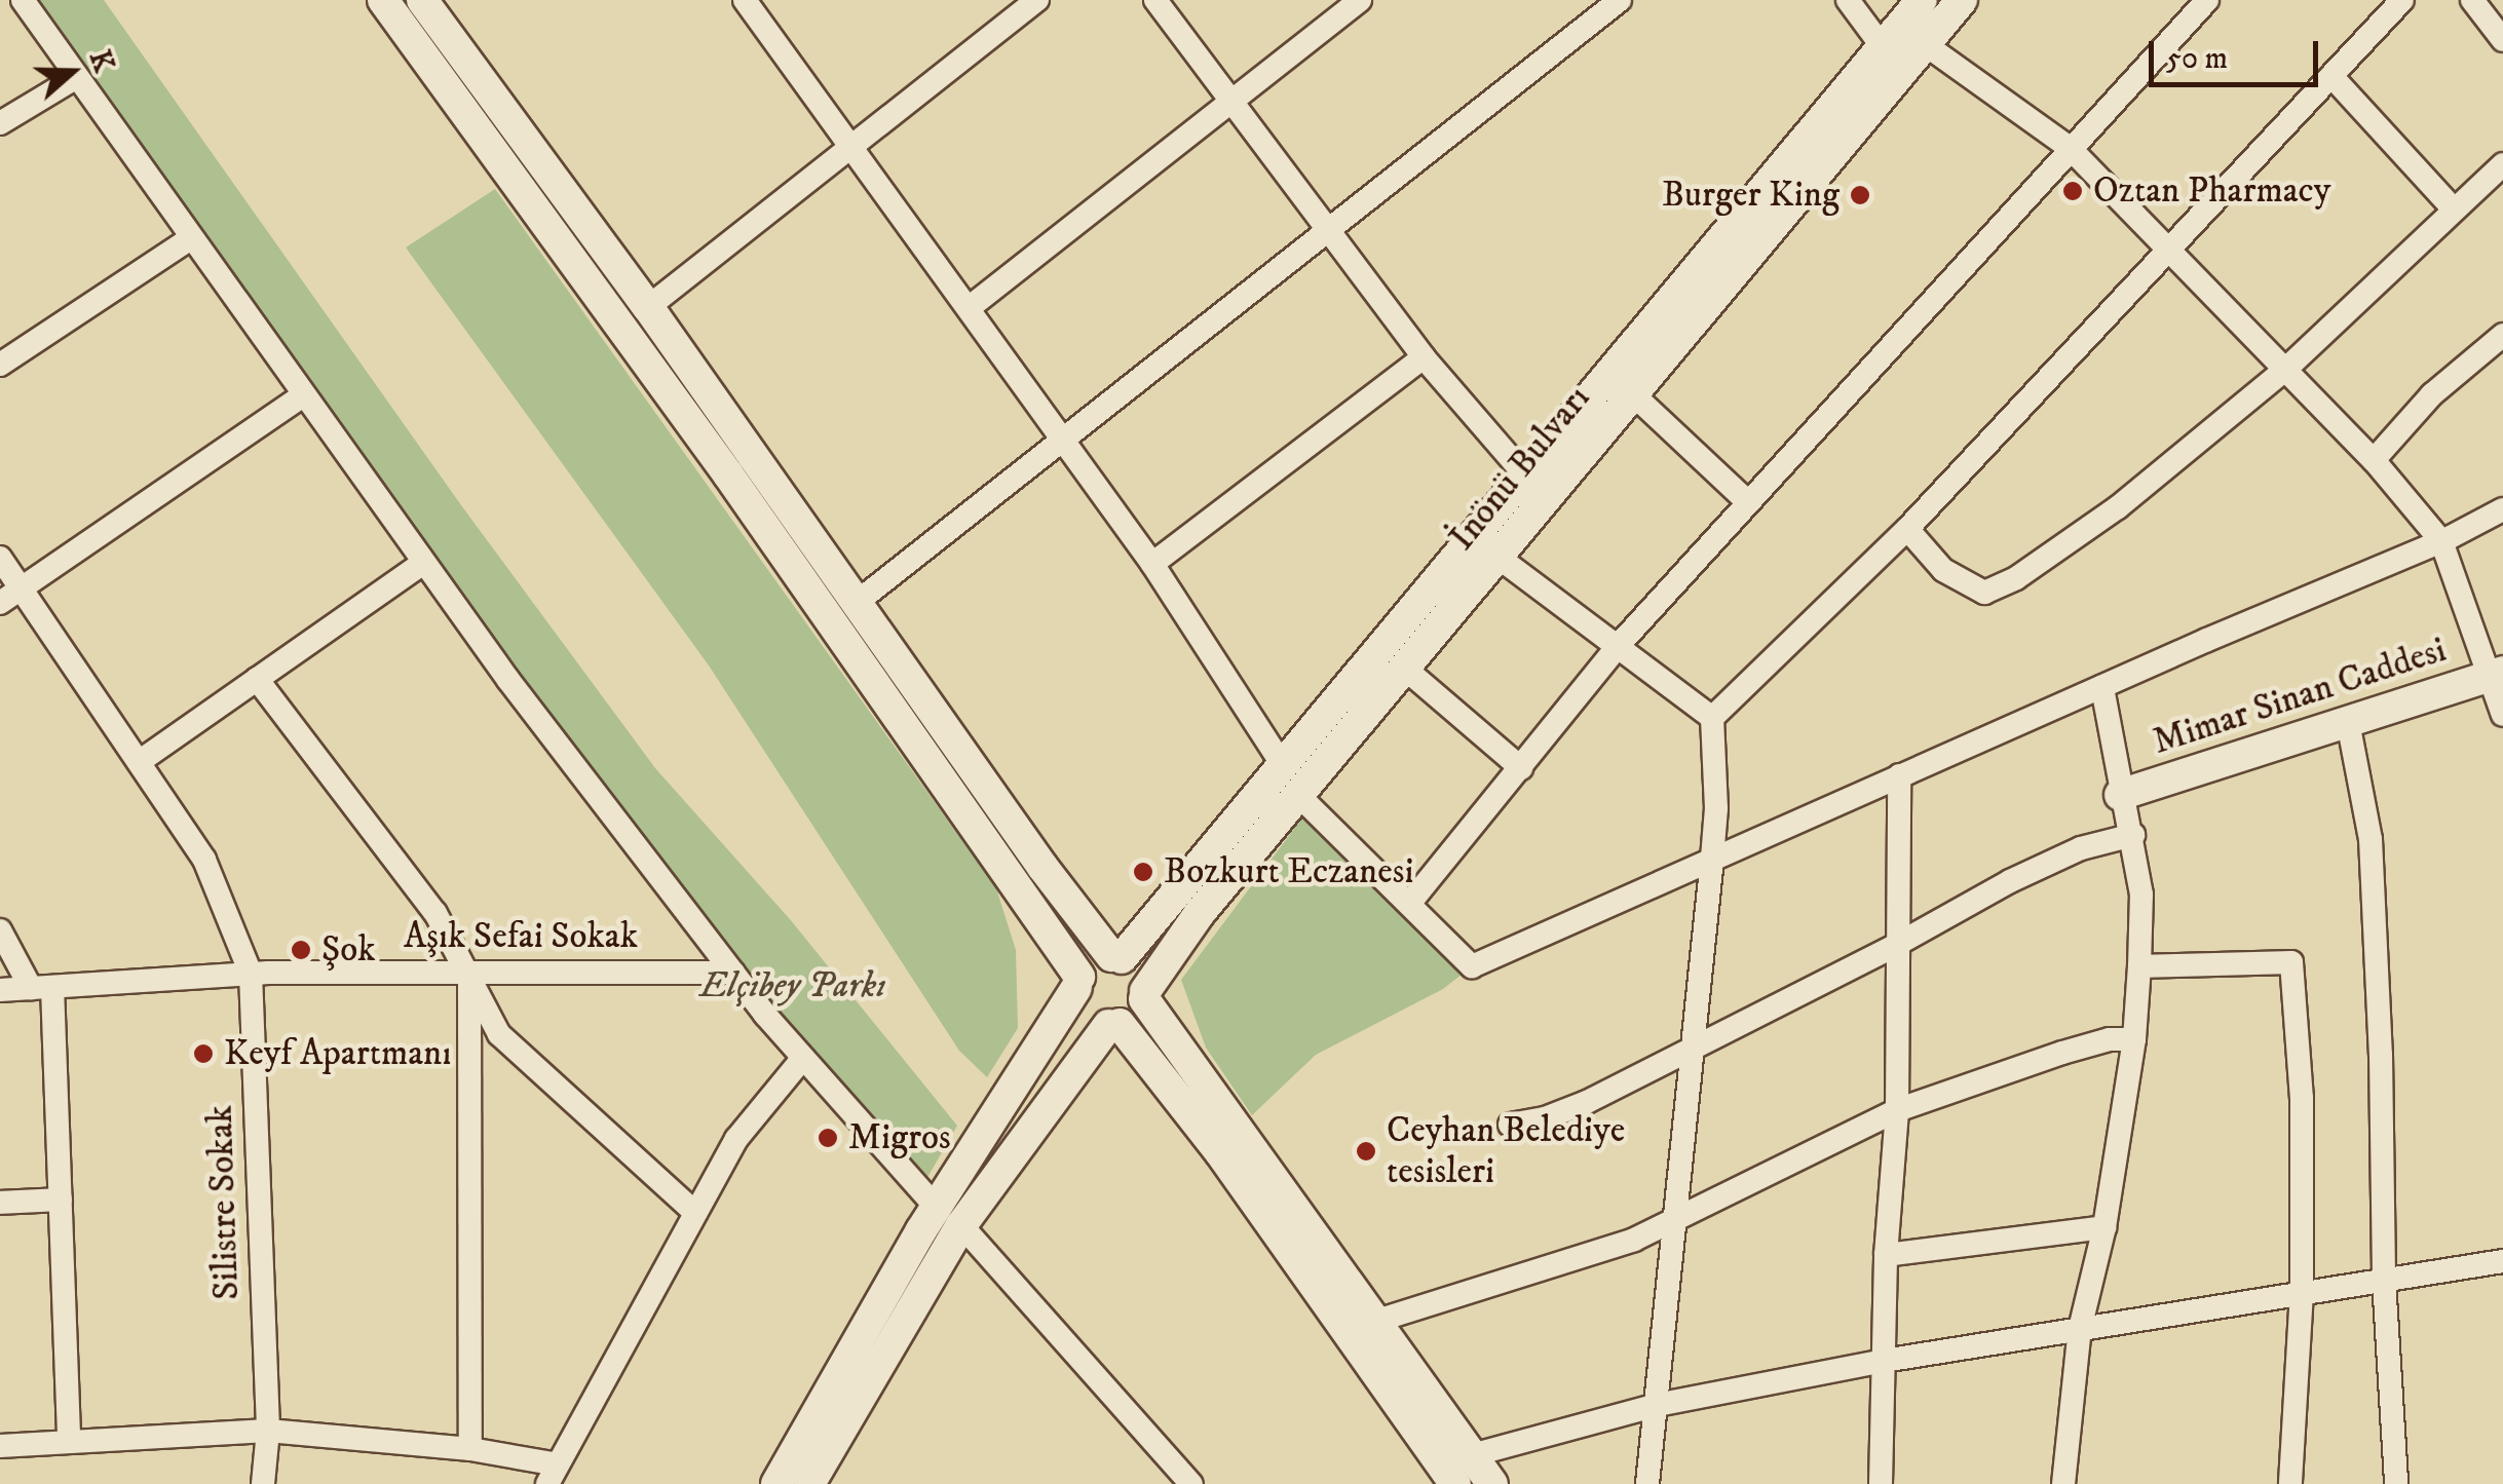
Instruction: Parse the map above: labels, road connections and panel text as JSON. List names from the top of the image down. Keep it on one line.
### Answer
{"streets":{"main road":["İnönü Bulvarı","Mimar Sinan Caddesi"],"street":["Aşık Sefai Sokak","Silistre Sokak"]},"crossings":[["Aşık Sefai Sokak","Silistre Sokak"]],"parks":["Elçibey Parkı"],"places":["Oztan Pharmacy","Burger King","Bozkurt Eczanesi","Şok","Keyf Apartmanı","Migros","Ceyhan Belediye tesisleri"],"scale_bar":"50 m","north":"right"}
